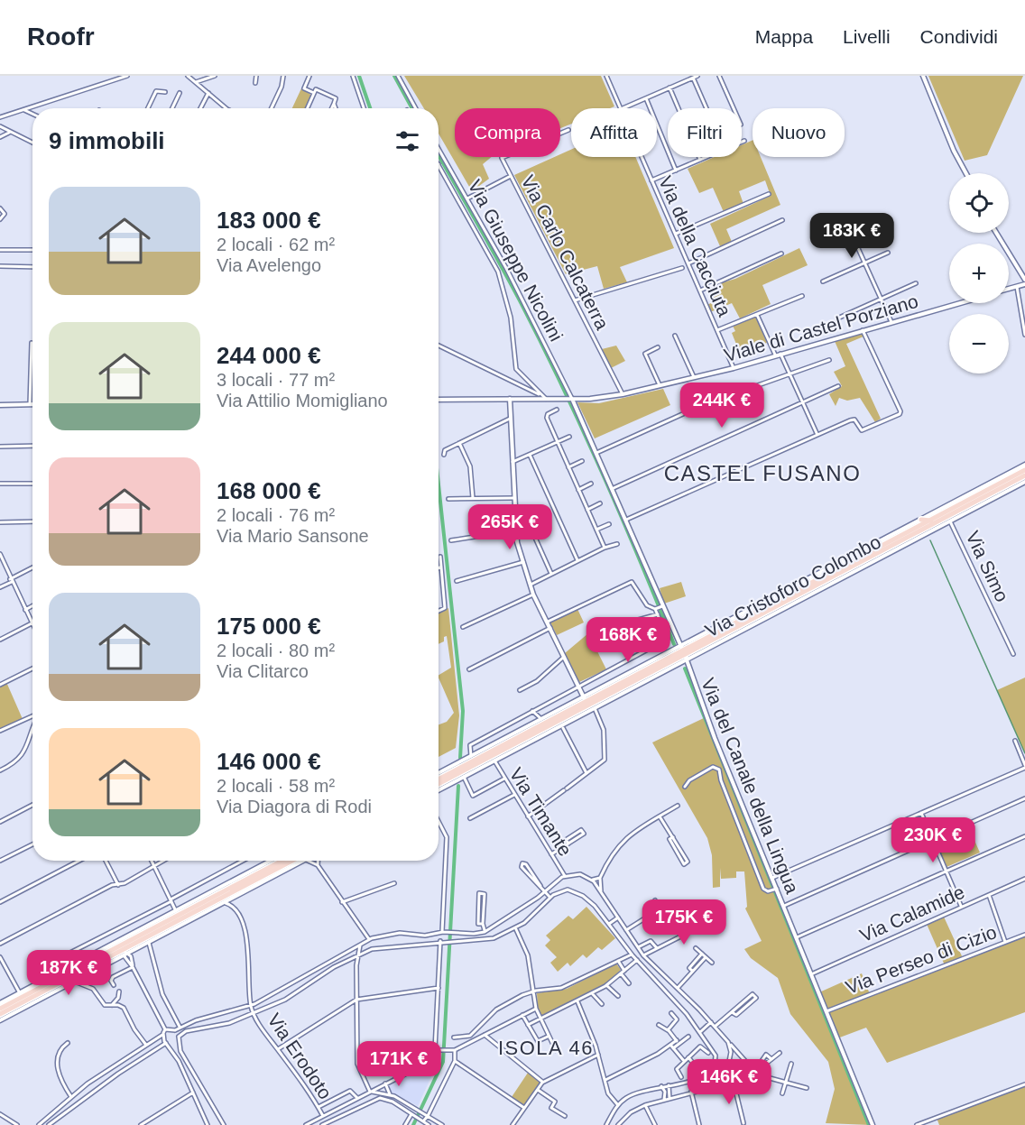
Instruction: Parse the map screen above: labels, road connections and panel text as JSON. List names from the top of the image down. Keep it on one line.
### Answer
{"streets":{"main road":["Via Cristoforo Colombo"],"street":["Via della Cacciuta","Via Carlo Calcaterra","Via Giuseppe Nicolini","Viale di Castel Porziano","Via Simo","Via del Canale della Lingua","Via Timante","Via Calamide","Via Perseo di Cizio","Via Erodoto"]},"crossings":[["Via della Cacciuta","Viale di Castel Porziano"],["Via Carlo Calcaterra","Viale di Castel Porziano"],["Via Giuseppe Nicolini","Viale di Castel Porziano"],["Via Giuseppe Nicolini","Via del Canale della Lingua"],["Viale di Castel Porziano","Via del Canale della Lingua"],["Via Simo","Via Cristoforo Colombo"],["Via Cristoforo Colombo","Via del Canale della Lingua"],["Via Cristoforo Colombo","Via Timante"],["Via del Canale della Lingua","Via Calamide"],["Via del Canale della Lingua","Via Perseo di Cizio"]],"districts":["CASTEL FUSANO","ISOLA 46"],"page":{"header":"Roofr","nav":["Mappa","Livelli","Condividi"],"chip":["Compra","Affitta","Filtri","Nuovo"],"heading":"9 immobili","map_buttons":["+","−"],"list":[{"name":"183 000 €","note":"2 locali · 62 m² · Via Avelengo"},{"name":"244 000 €","note":"3 locali · 77 m² · Via Attilio Momigliano"},{"name":"168 000 €","note":"2 locali · 76 m² · Via Mario Sansone"},{"name":"175 000 €","note":"2 locali · 80 m² · Via Clitarco"},{"name":"146 000 €","note":"2 locali · 58 m² · Via Diagora di Rodi"}],"price":["183K €","244K €","265K €","168K €","230K €","175K €","187K €","171K €","146K €"]}}
